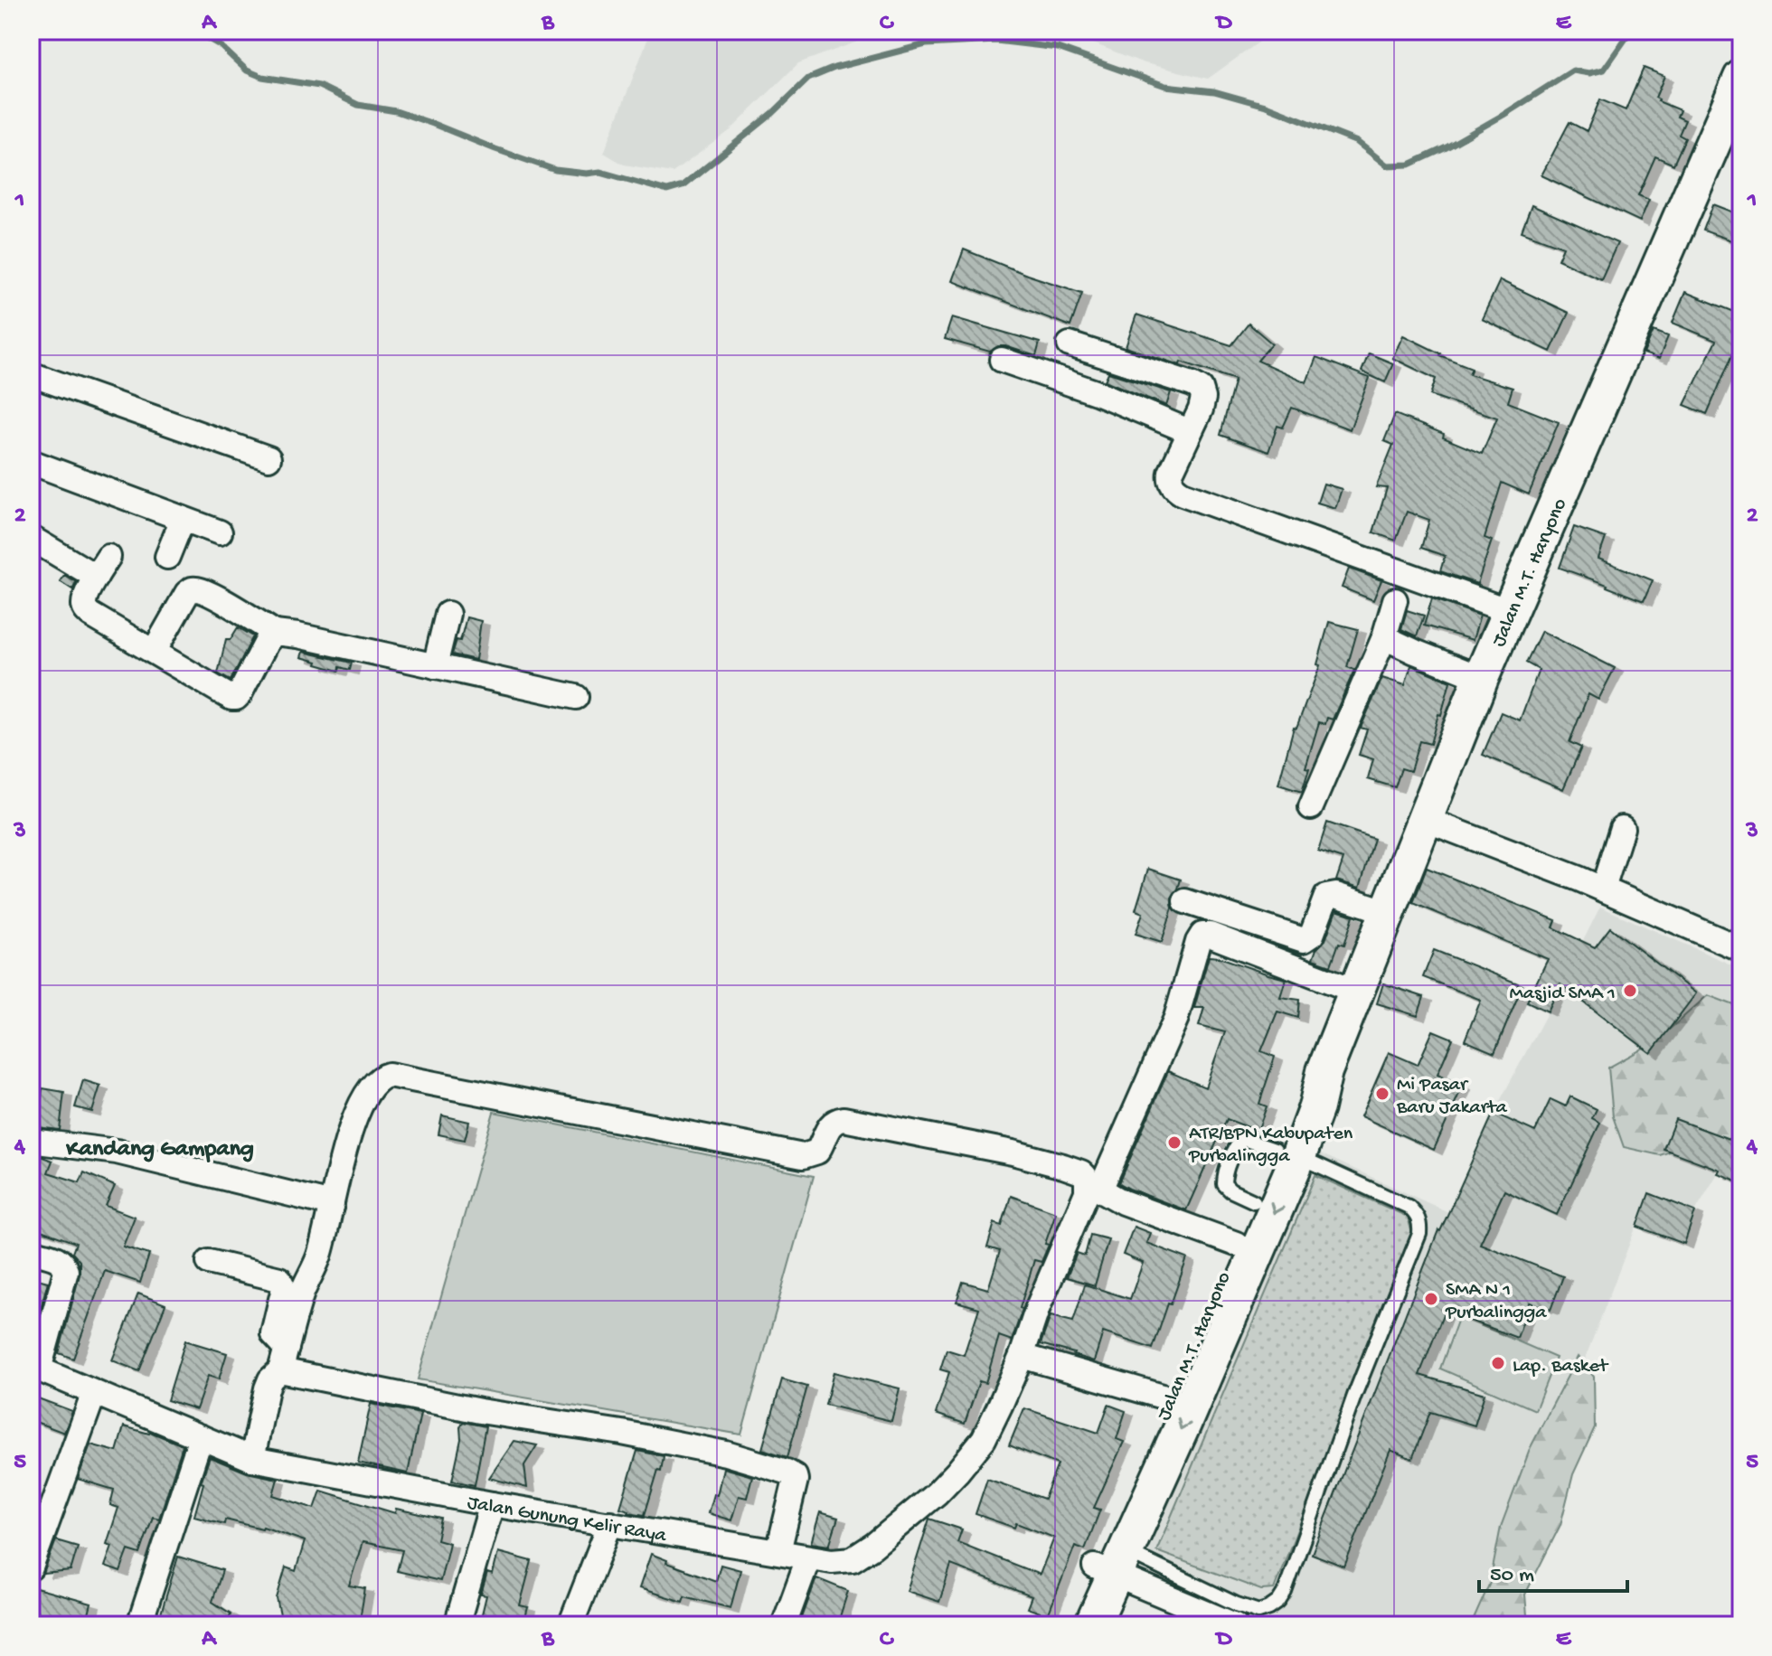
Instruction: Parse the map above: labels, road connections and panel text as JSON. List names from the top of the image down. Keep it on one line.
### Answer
{"streets":{"main road":["Jalan M.T. Haryono"],"street":["Jalan Gunung Kelir Raya"]},"crossings":[["Jalan M.T. Haryono","Jalan Gunung Kelir Raya"]],"districts":["Kandang Gampang"],"places":["Masjid SMA 1","Mi Pasar Baru Jakarta","ATR/BPN Kabupaten Purbalingga","SMA N 1 Purbalingga","Lap. Basket"],"scale_bar":"50 m","grid":{"columns":["A","B","C","D","E"],"rows":["1","2","3","4","5"]}}
